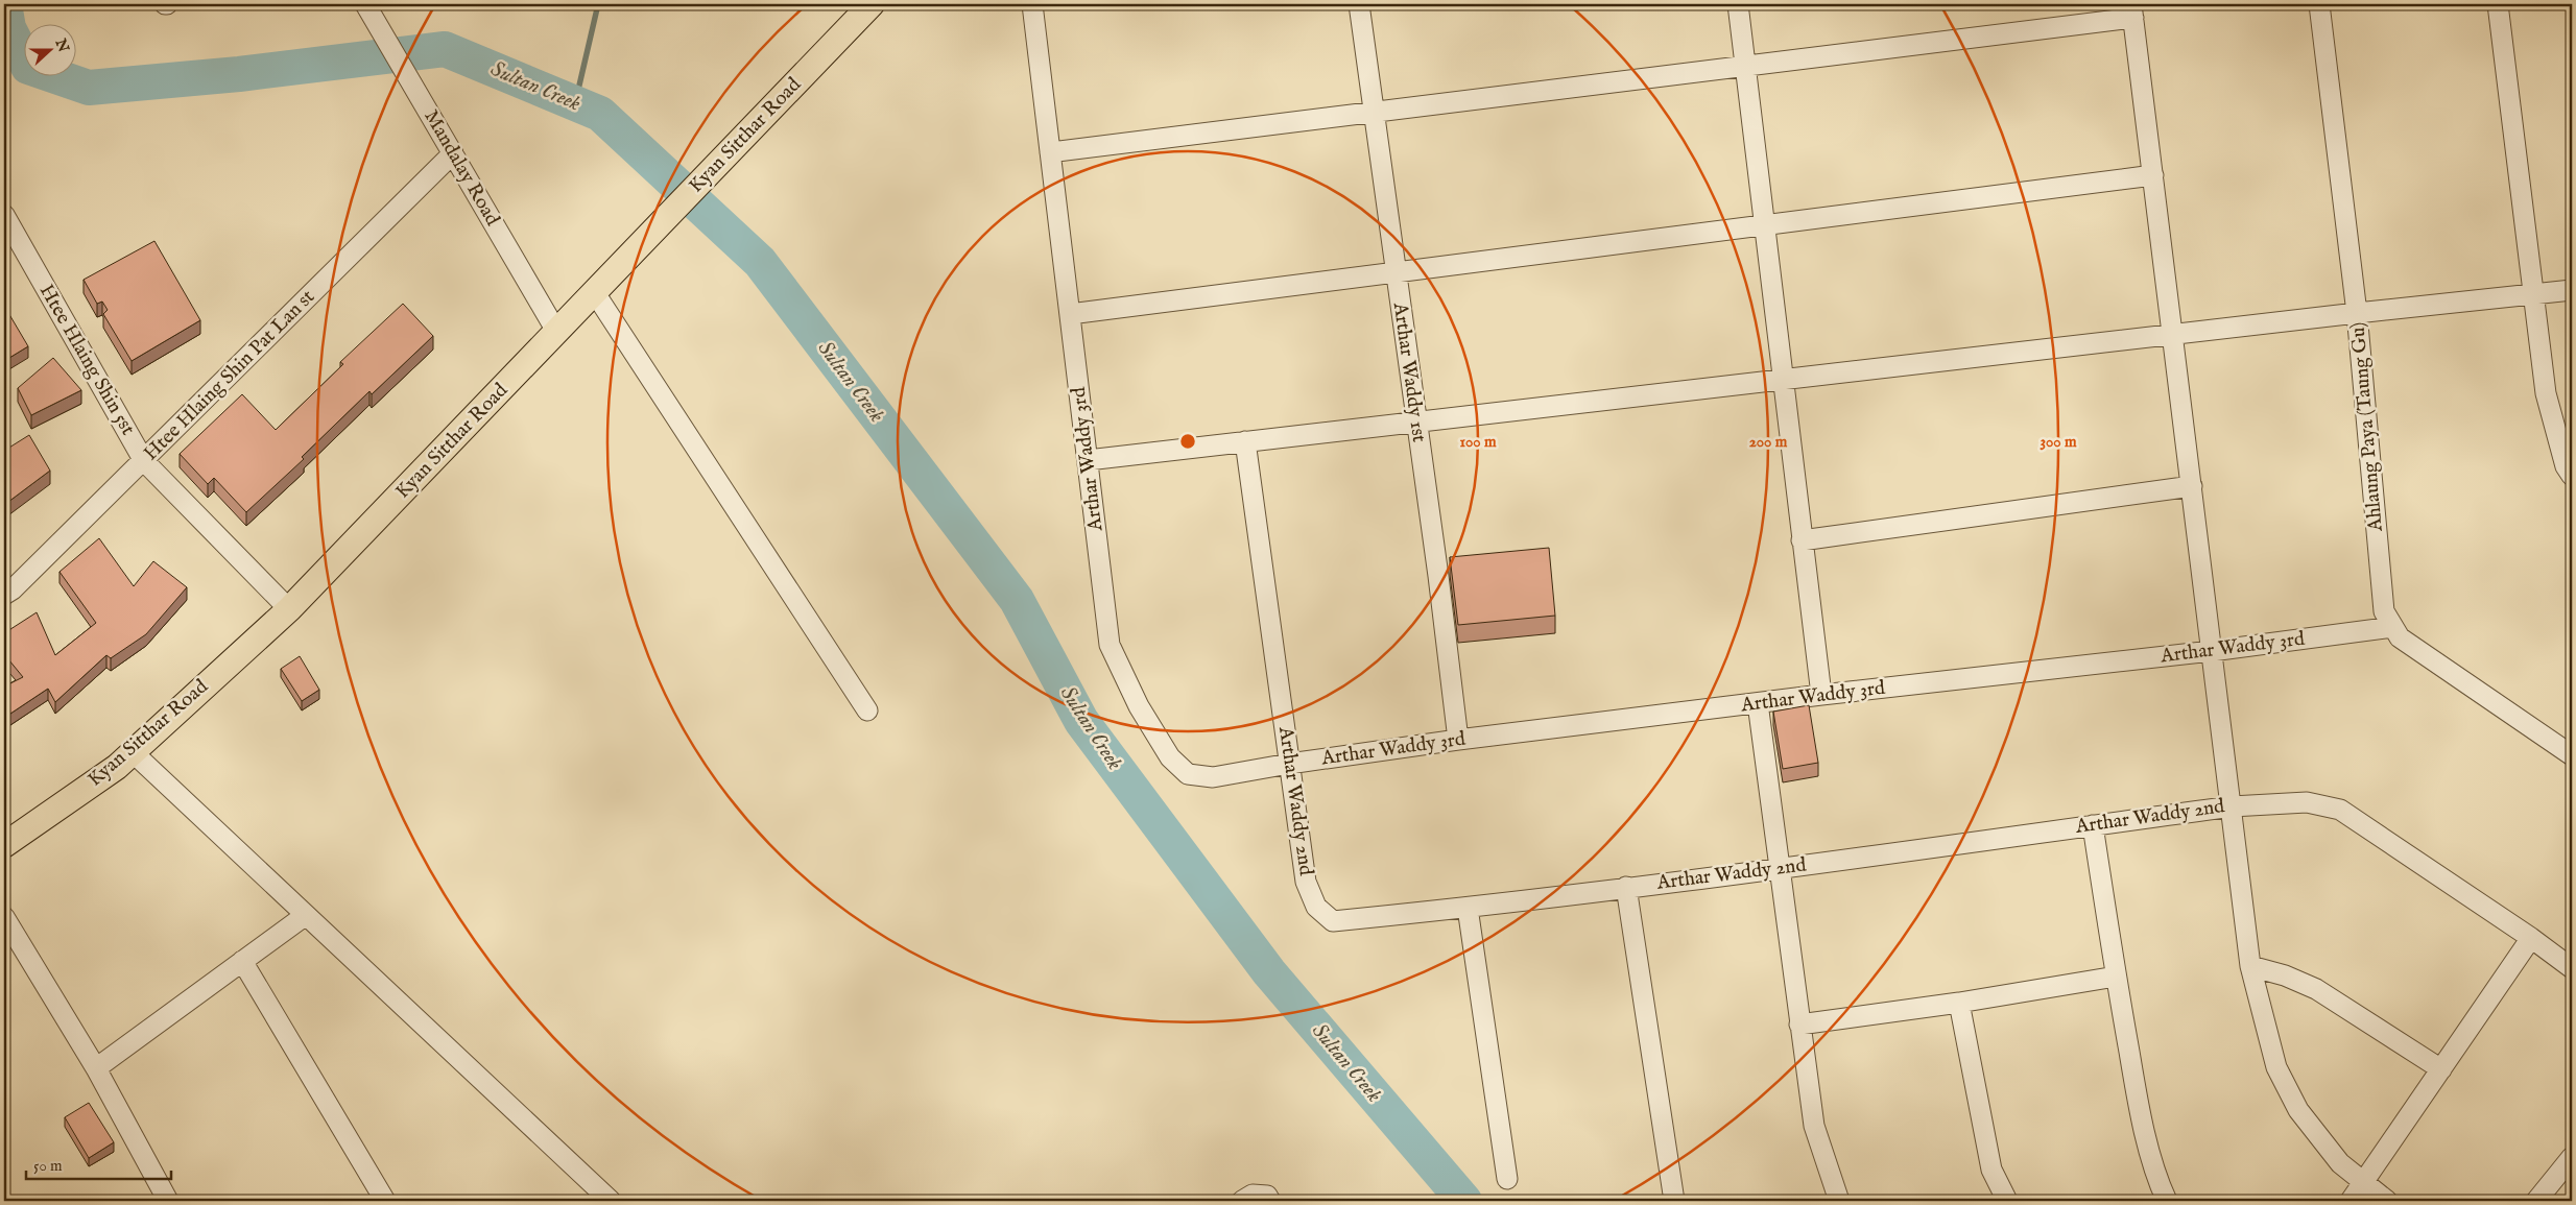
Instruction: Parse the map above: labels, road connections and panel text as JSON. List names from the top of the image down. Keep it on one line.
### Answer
{"streets":{"main road":["Kyan Sitthar Road"],"street":["Mandalay Road","Htee Hlaing Shin 5st","Arthar Waddy 1st","Htee Hlaing Shin Pat Lan st","Ahlaung Paya (Taung Gu)","Arthar Waddy 3rd","Arthar Waddy 2nd"]},"crossings":[["Kyan Sitthar Road","Mandalay Road"],["Kyan Sitthar Road","Htee Hlaing Shin 5st"],["Mandalay Road","Htee Hlaing Shin Pat Lan st"],["Htee Hlaing Shin 5st","Htee Hlaing Shin Pat Lan st"],["Arthar Waddy 1st","Arthar Waddy 3rd"],["Ahlaung Paya (Taung Gu)","Arthar Waddy 3rd"],["Arthar Waddy 3rd","Arthar Waddy 2nd"]],"water":["Sultan Creek"],"scale_bar":"50 m","north":"right","rings":["100 m","200 m","300 m"]}
